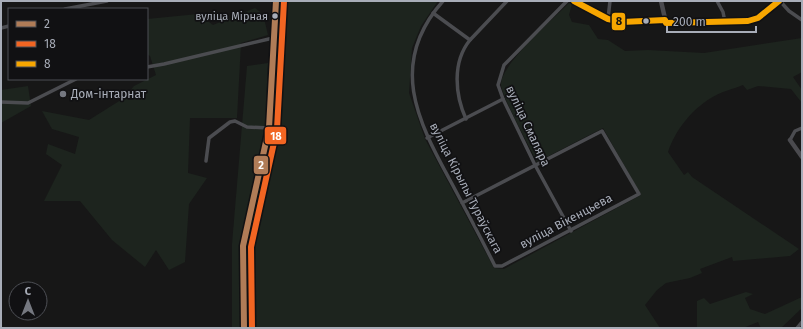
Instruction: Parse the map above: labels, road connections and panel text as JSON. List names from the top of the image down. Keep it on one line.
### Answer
{"streets":{"street":["вуліца Смаляра","вуліца Кірылы Тураўскага","вуліца Вікенцьева"]},"crossings":[["вуліца Смаляра","вуліца Вікенцьева"],["вуліца Кірылы Тураўскага","вуліца Вікенцьева"]],"places":["вуліца Мірная","Дом-інтарнат"],"lines":["transit line 2","transit line 18","transit line 8"],"legend":["2","18","8"],"scale_bar":"200 m","north":"top"}
